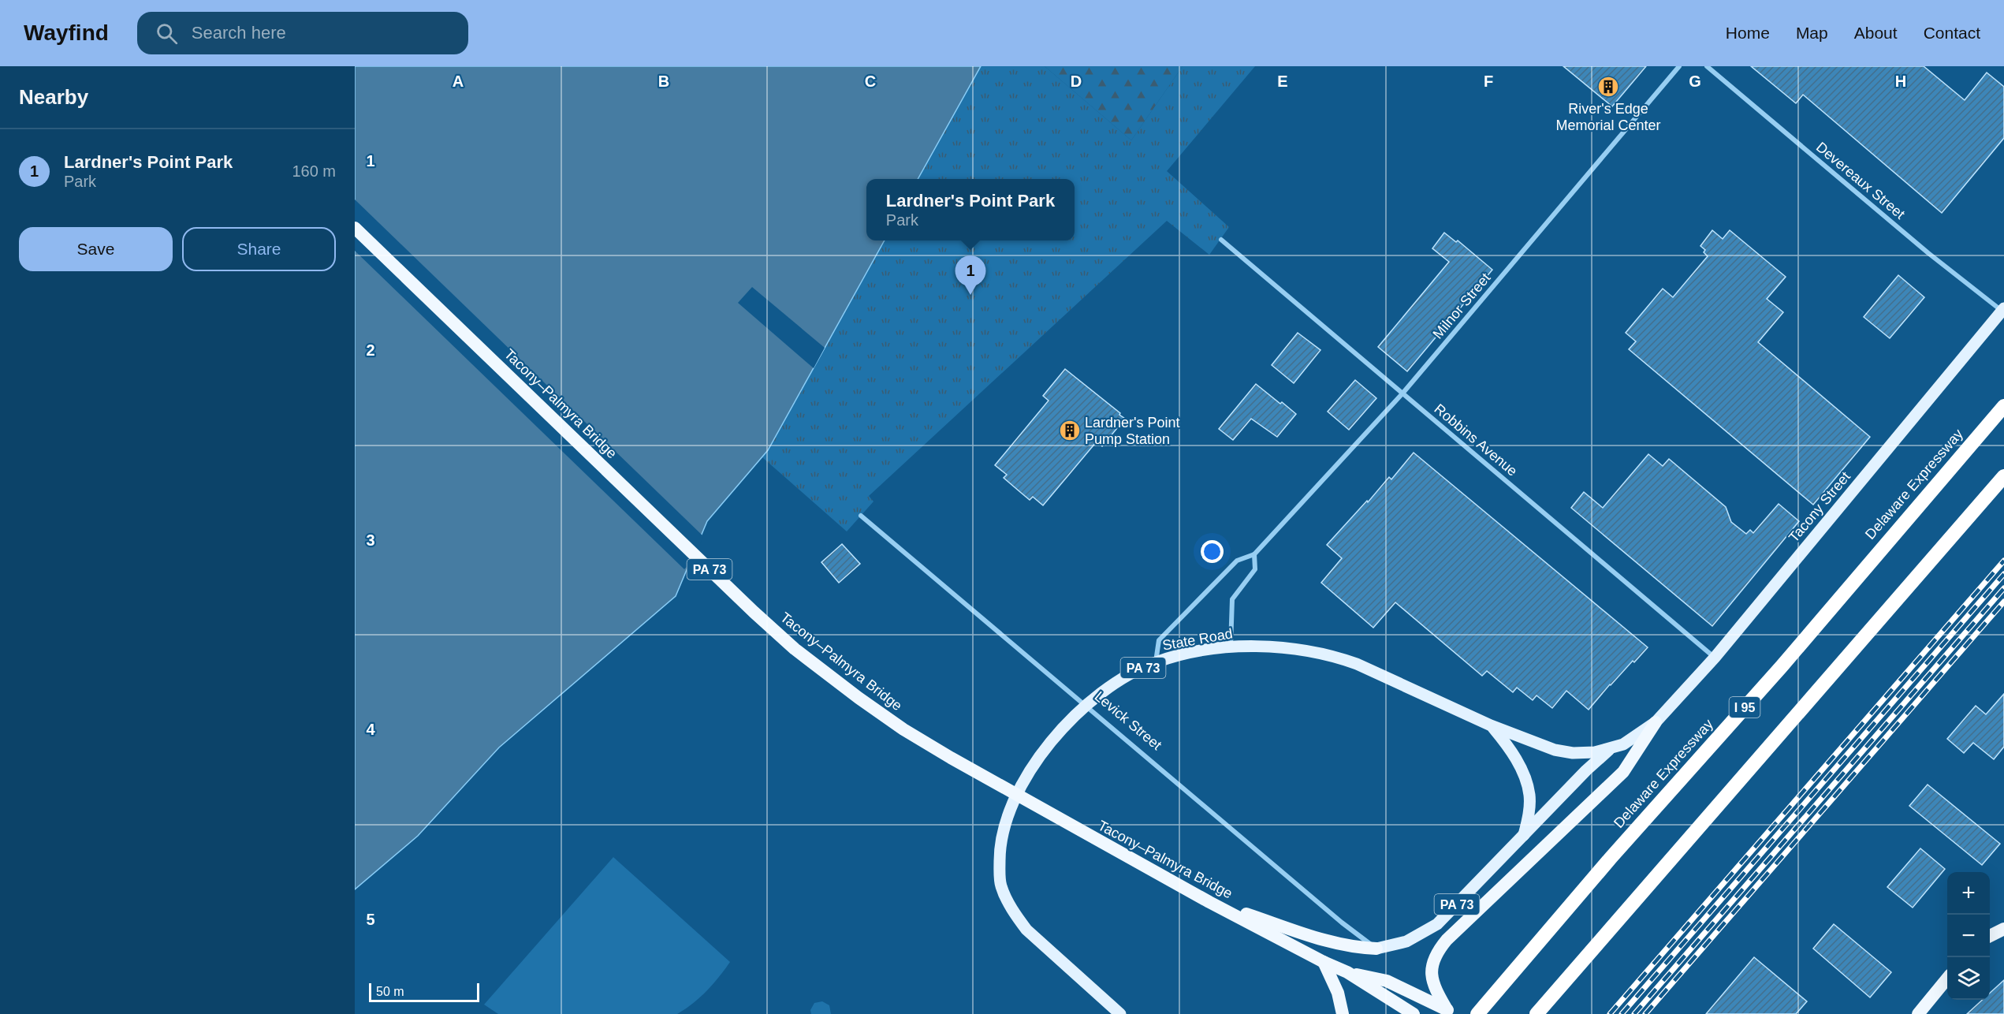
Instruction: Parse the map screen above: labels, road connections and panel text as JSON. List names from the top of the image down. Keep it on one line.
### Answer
{"streets":{"highway":["Tacony–Palmyra Bridge","Delaware Expressway","PA 73","I 95"],"main road":["Tacony Street","State Road"],"street":["Devereaux Street","Milnor Street","Robbins Avenue","Levick Street"]},"crossings":[["Devereaux Street","Tacony Street"],["Milnor Street","Robbins Avenue"],["Milnor Street","State Road"],["Tacony–Palmyra Bridge","PA 73"],["Robbins Avenue","Tacony Street"],["Tacony Street","State Road"],["PA 73","State Road"],["PA 73","Levick Street"],["State Road","Levick Street"]],"places":{"building":["River's Edge Memorial Center","Lardner's Point Pump Station"]},"scale_bar":"50 m","page":{"header":"Wayfind","search":"Search here","nav":["Home","Map","About","Contact"],"heading":"Nearby","list":[{"mark":"1","name":"Lardner's Point Park","note":"Park","value":"160 m"}],"popup":["Lardner's Point Park","Park"],"buttons":["Save","Share"],"pins":"1","map_buttons":["+","−"],"scale":"50 m"},"grid":{"columns":["A","B","C","D","E","F","G","H"],"rows":["1","2","3","4","5"]}}
